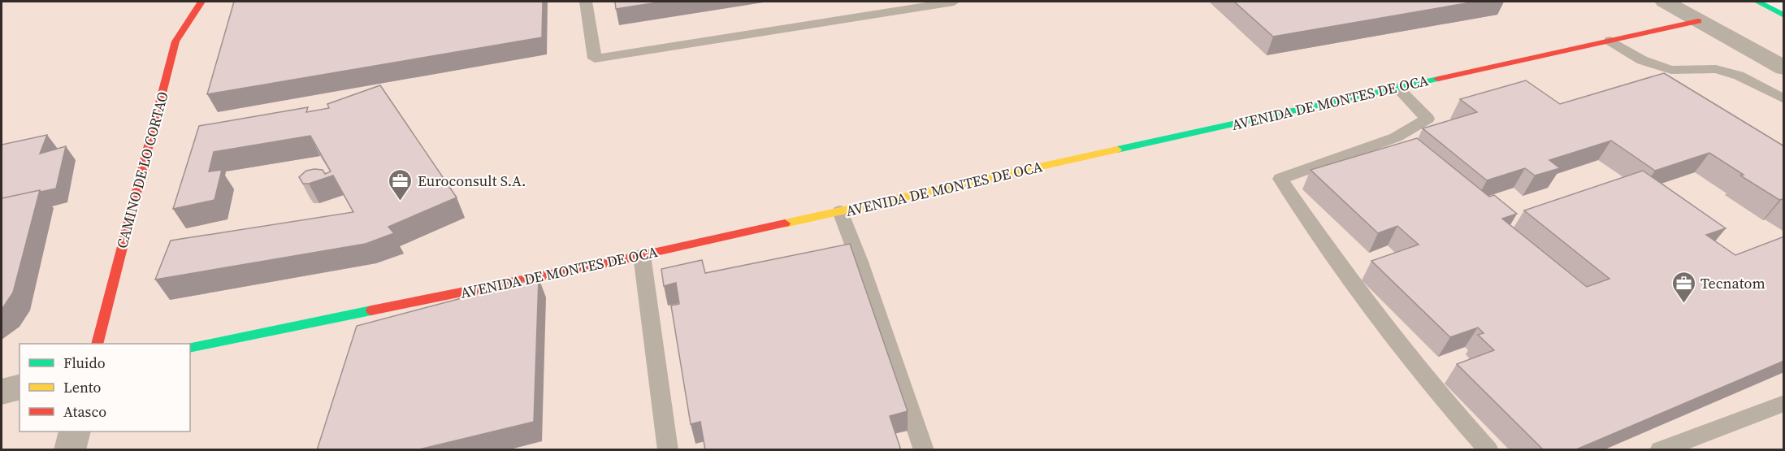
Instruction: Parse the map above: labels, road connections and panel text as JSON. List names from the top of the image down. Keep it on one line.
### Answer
{"streets":{"street":["AVENIDA DE MONTES DE OCA","CAMINO DE LO CORTAO"]},"places":{"office":["Euroconsult S.A.","Tecnatom"]},"legend":["Fluido","Lento","Atasco"]}
